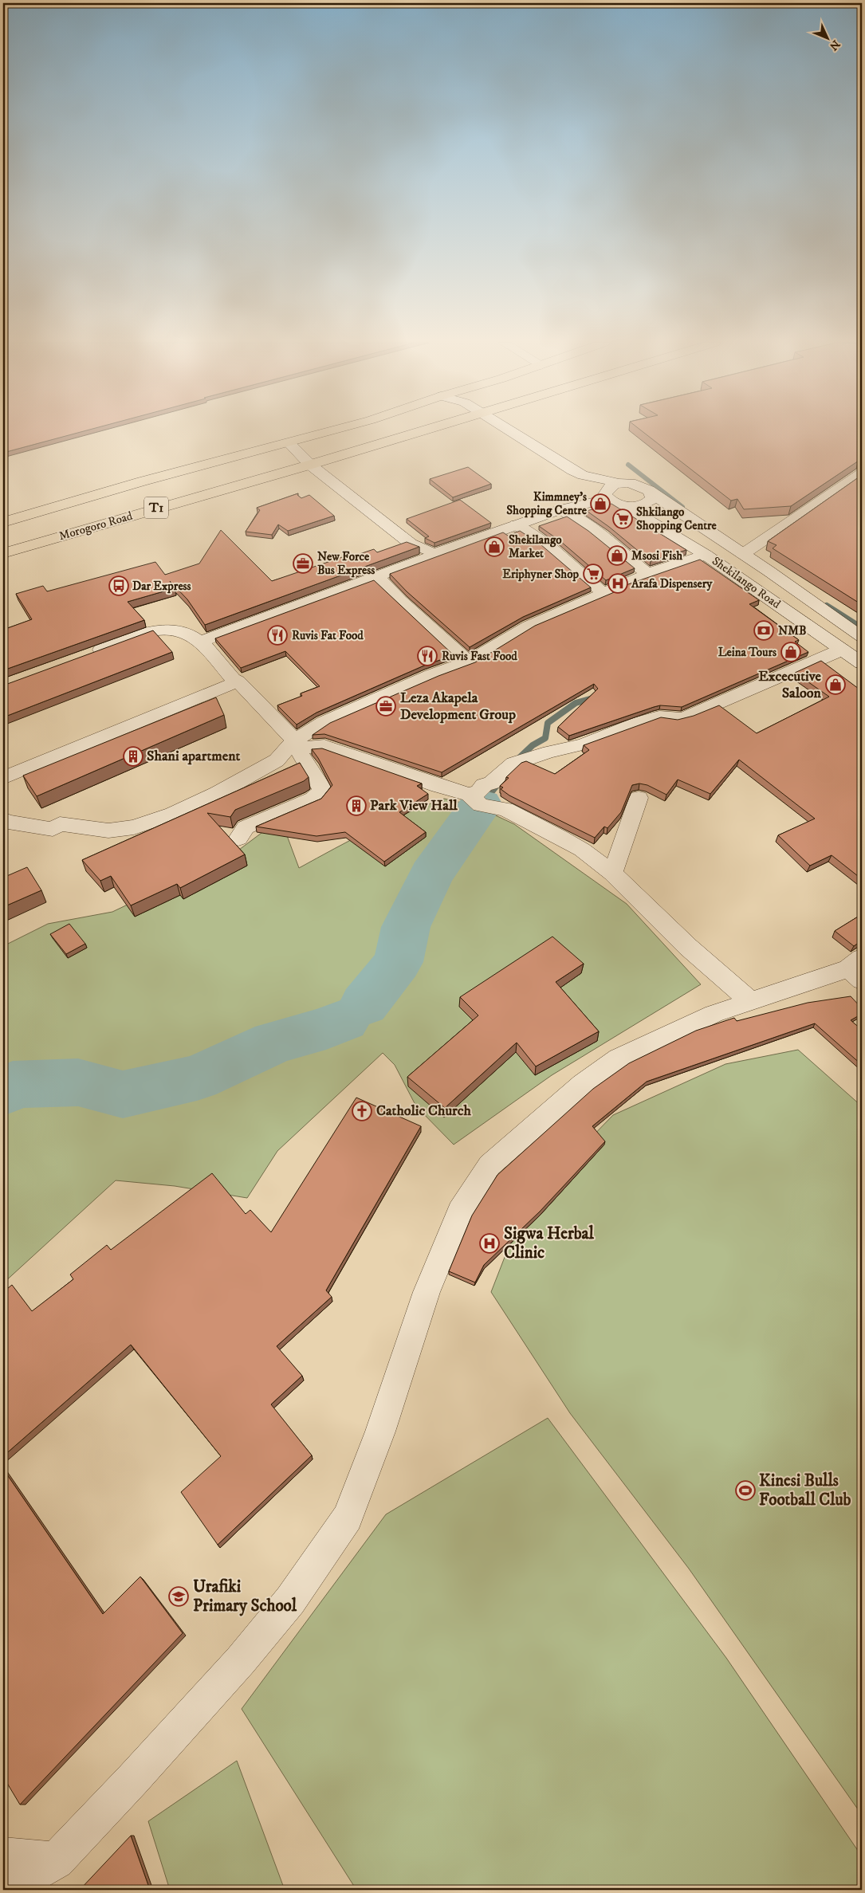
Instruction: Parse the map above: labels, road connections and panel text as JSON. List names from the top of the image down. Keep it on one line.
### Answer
{"streets":{"highway":["T1","Morogoro Road"],"street":["Shekilango Road"]},"places":{"shop":["Kimmney's Shopping Centre","Shekilango Market","Msosi Fish","Leina Tours","Excecutive Saloon"],"supermarket":["Shkilango Shopping Centre","Eriphyner Shop"],"office":["New Force Bus Express","Leza Akapela Development Group"],"hospital":["Arafa Dispensery","Sigwa Herbal Clinic"],"bus stop":["Dar Express"],"bank":["NMB"],"restaurant":["Ruvis Fat Food","Ruvis Fast Food"],"building":["Shani apartment","Park View Hall"],"church":["Catholic Church"],"sports":["Kinesi Bulls Football Club"],"school or university":["Urafiki Primary School"]},"north":"bottom right"}
